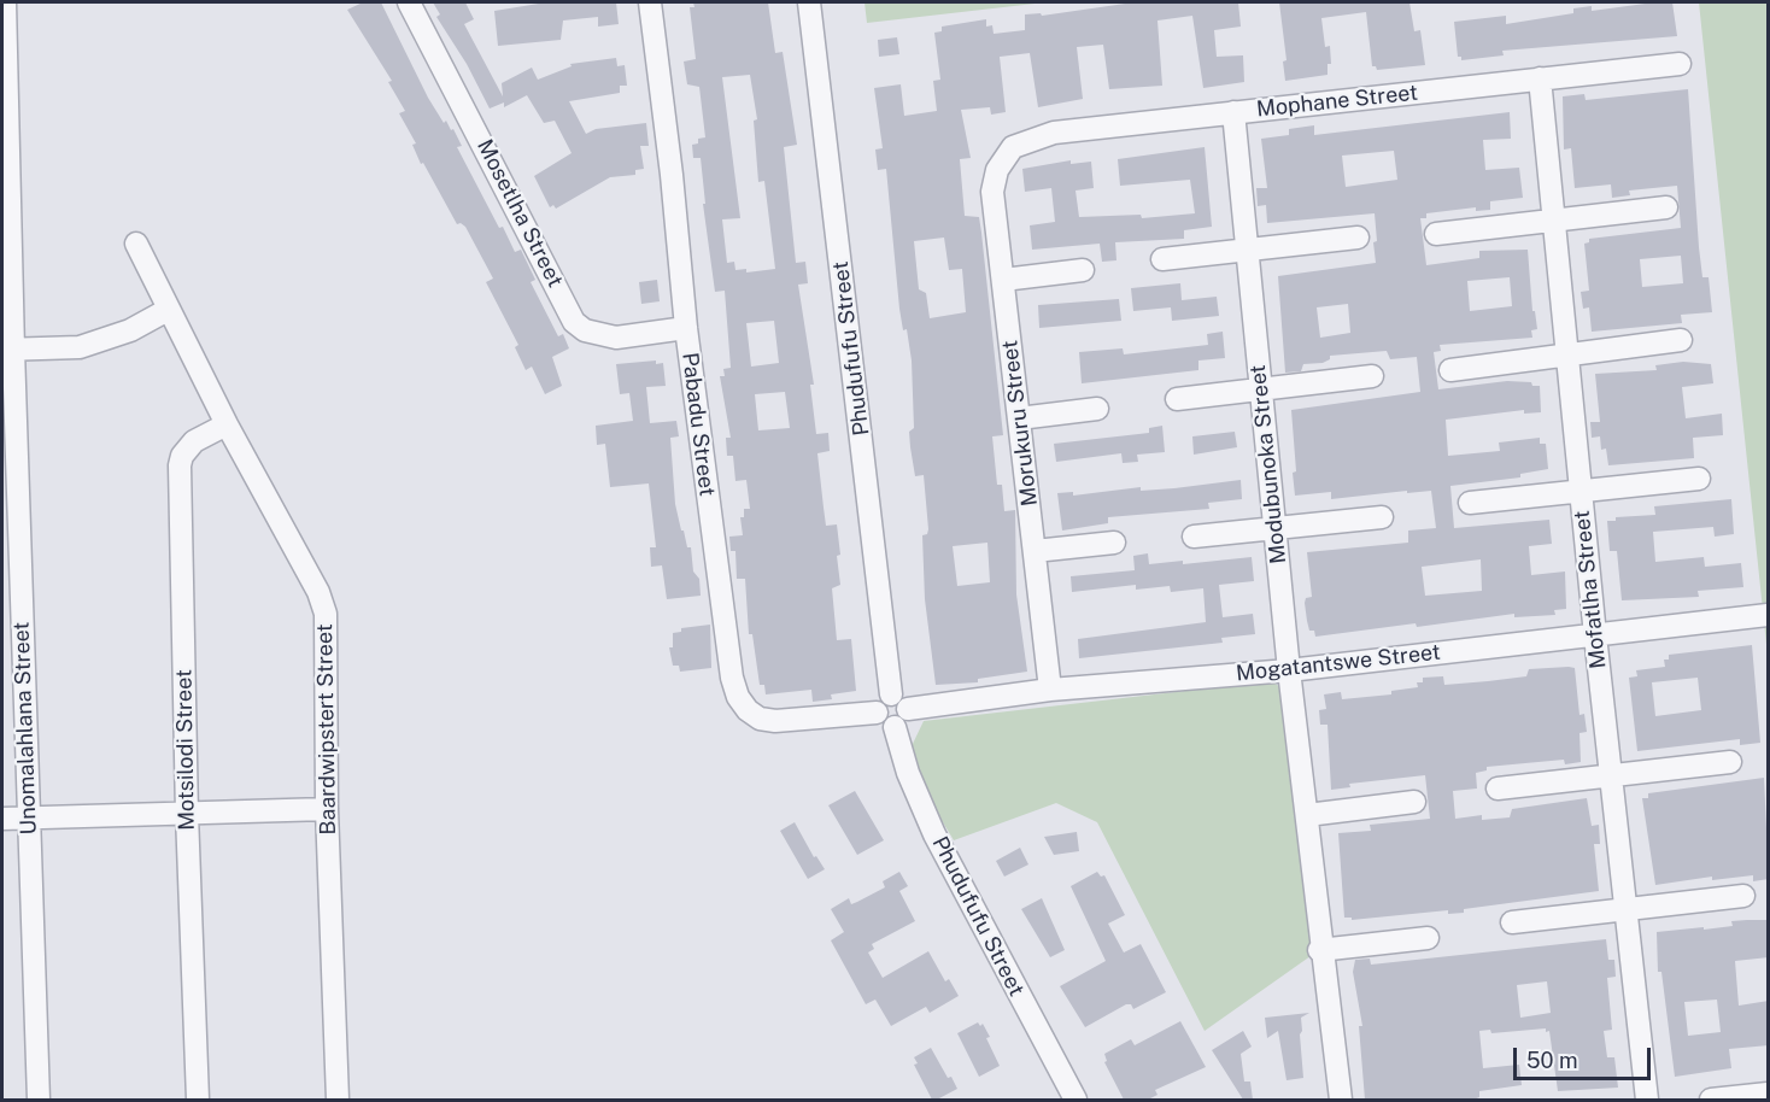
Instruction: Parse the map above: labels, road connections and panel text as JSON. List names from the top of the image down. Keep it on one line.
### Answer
{"streets":{"street":["Mophane Street","Mosetlha Street","Phudufufu Street","Morukuru Street","Pabadu Street","Modubunoka Street","Mofatlha Street","Mogatantswe Street","Unomalahlana Street","Baardwipstert Street","Motsilodi Street"]},"crossings":[["Mophane Street","Morukuru Street"],["Mophane Street","Modubunoka Street"],["Mophane Street","Mofatlha Street"],["Mosetlha Street","Pabadu Street"],["Phudufufu Street","Pabadu Street"],["Phudufufu Street","Mogatantswe Street"],["Morukuru Street","Mogatantswe Street"],["Pabadu Street","Mogatantswe Street"],["Modubunoka Street","Mogatantswe Street"],["Mofatlha Street","Mogatantswe Street"],["Baardwipstert Street","Motsilodi Street"]],"scale_bar":"50 m"}
